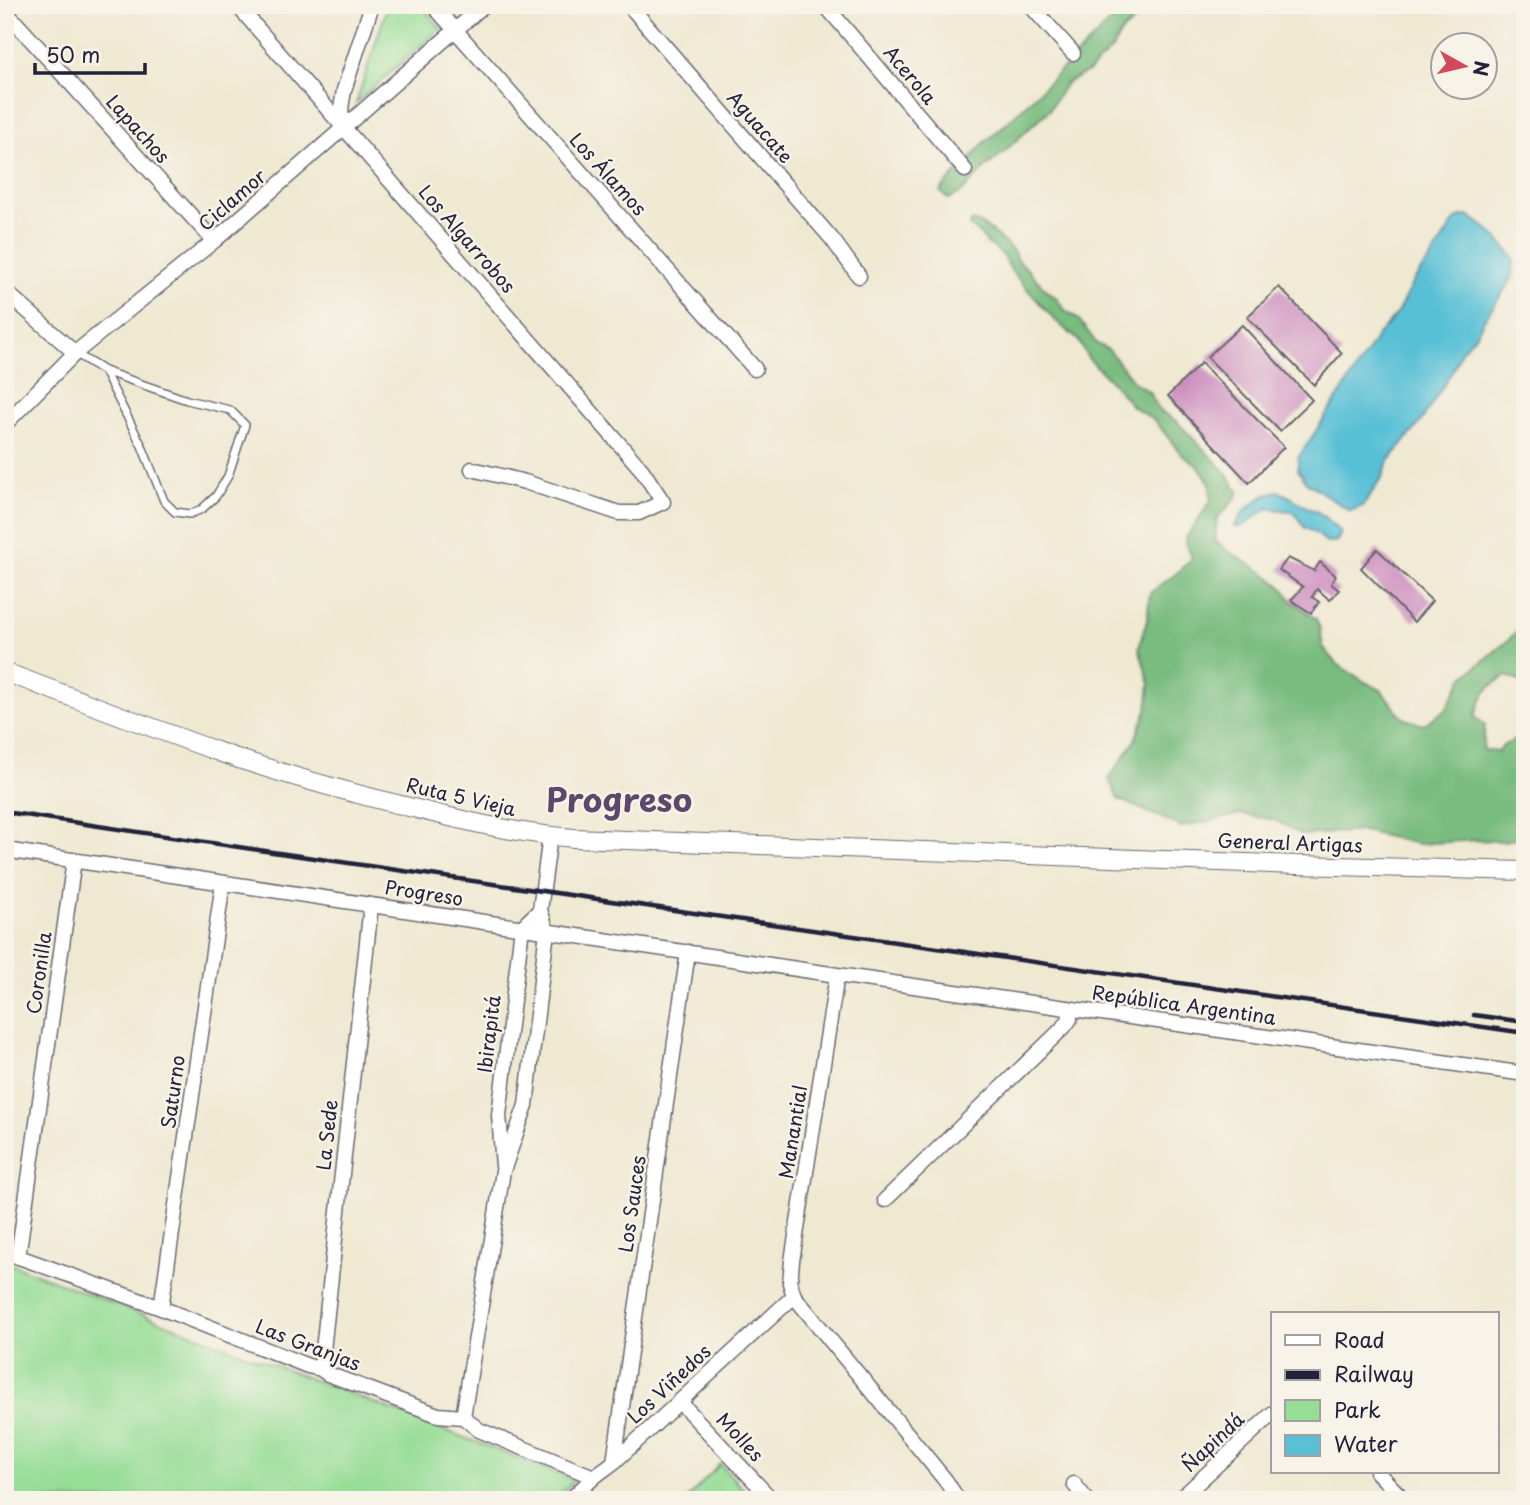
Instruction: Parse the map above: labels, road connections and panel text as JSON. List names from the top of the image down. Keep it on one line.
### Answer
{"streets":{"street":["Acerola","Aguacate","Lapachos","Los Álamos","Ciclamor","Los Algarrobos","Ruta 5 Vieja","General Artigas","Progreso","Coronilla","República Argentina","Ibirapitá","Saturno","Manantial","La Sede","Los Sauces","Las Granjas","Los Viñedos","Molles","Ñapindá"]},"crossings":[["Lapachos","Ciclamor"],["Los Álamos","Ciclamor"],["Ciclamor","Los Algarrobos"],["Ruta 5 Vieja","General Artigas"],["Ruta 5 Vieja","Ibirapitá"],["Progreso","Coronilla"],["Progreso","República Argentina"],["Progreso","Ibirapitá"],["Progreso","Saturno"],["Progreso","Manantial"],["Progreso","La Sede"],["Progreso","Los Sauces"],["Coronilla","Las Granjas"],["República Argentina","Manantial"],["Ibirapitá","Las Granjas"],["Saturno","Las Granjas"],["Manantial","Los Viñedos"],["La Sede","Las Granjas"],["Los Sauces","Los Viñedos"],["Las Granjas","Los Viñedos"],["Los Viñedos","Molles"]],"districts":["Progreso"],"legend":["Road","Railway","Park","Water"],"scale_bar":"50 m","north":"right"}
